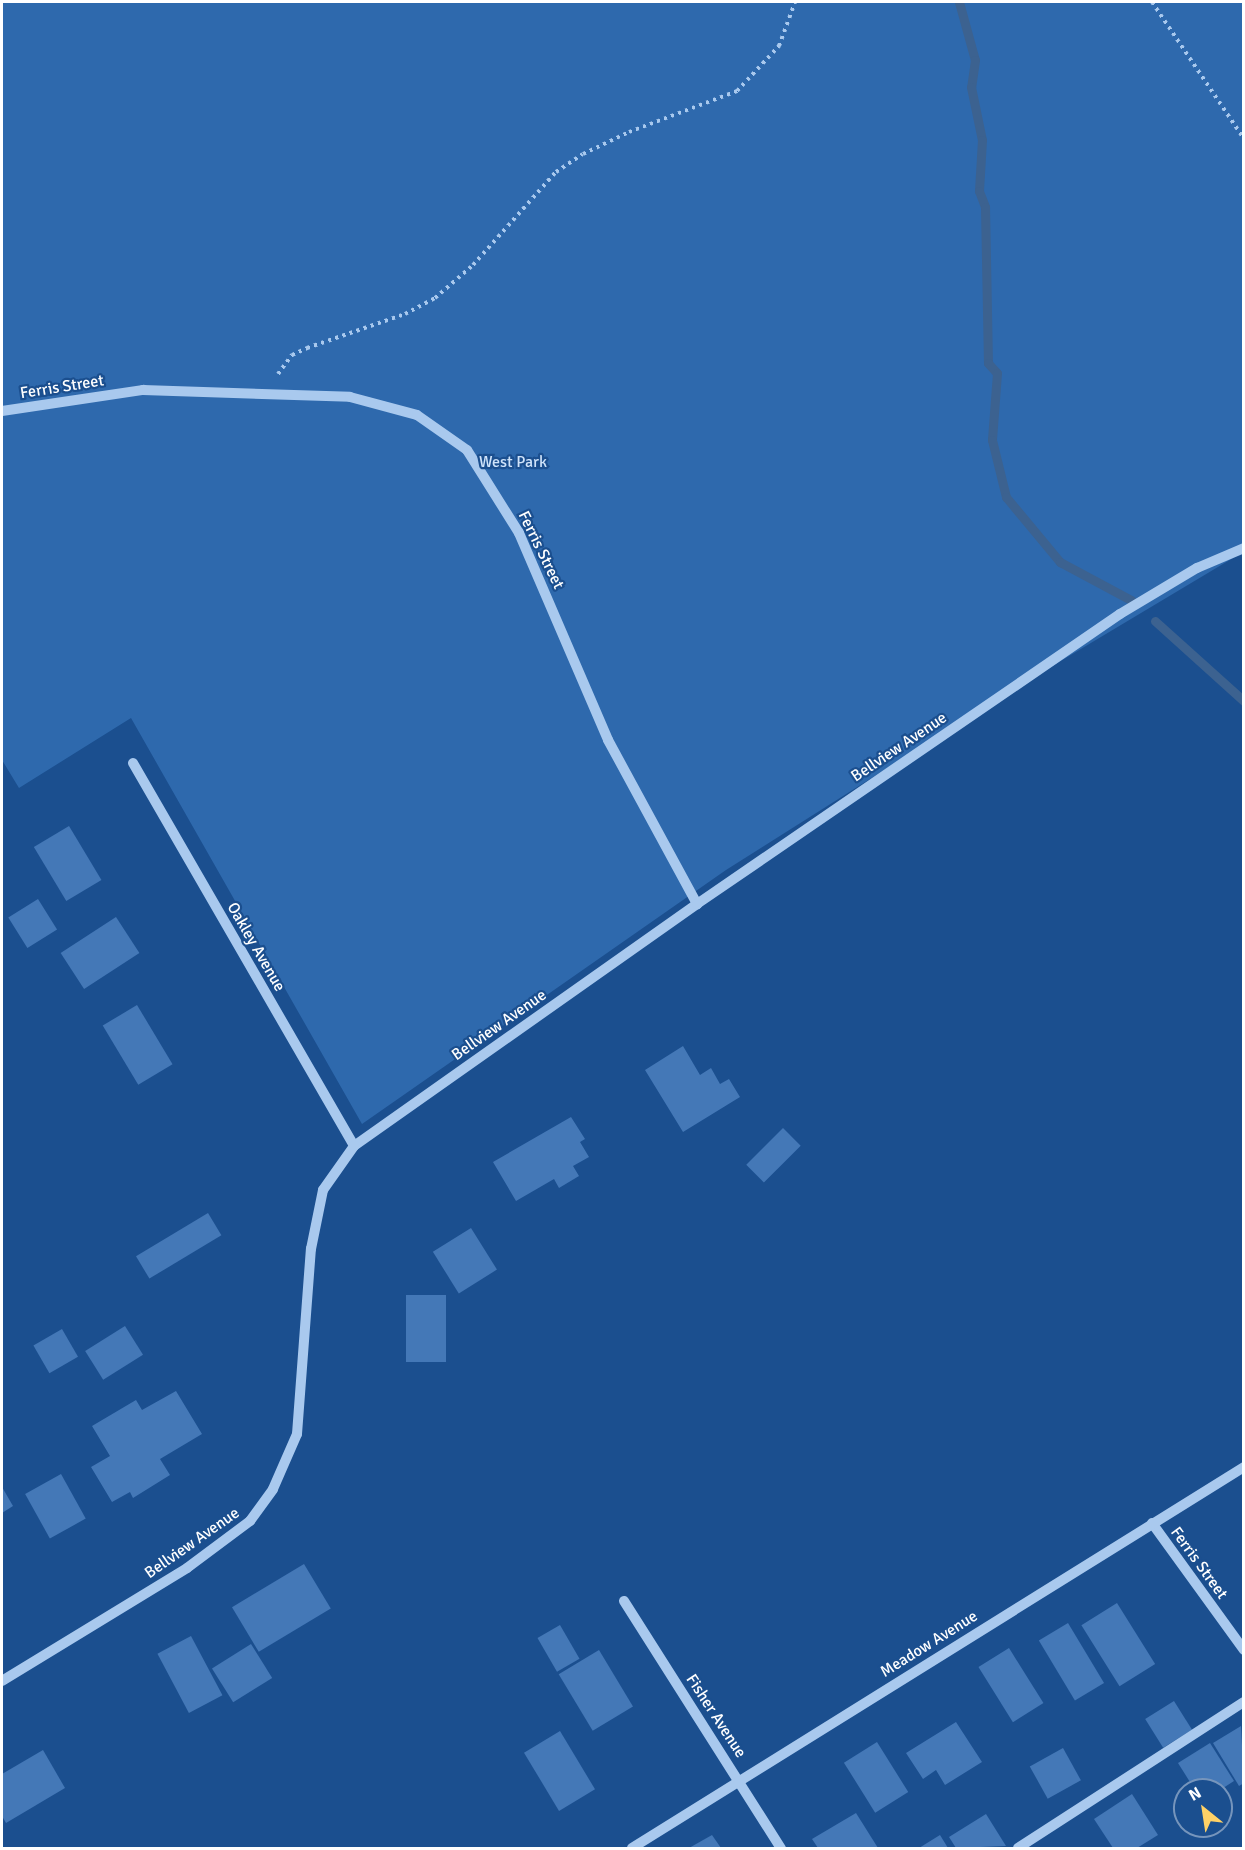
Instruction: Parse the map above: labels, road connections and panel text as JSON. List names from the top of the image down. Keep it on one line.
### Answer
{"streets":{"street":["Ferris Street","Bellview Avenue","Oakley Avenue","Meadow Avenue","Fisher Avenue"]},"crossings":[["Ferris Street","Bellview Avenue"],["Ferris Street","Meadow Avenue"],["Bellview Avenue","Oakley Avenue"],["Meadow Avenue","Fisher Avenue"]],"parks":["West Park"],"north":"top left"}
